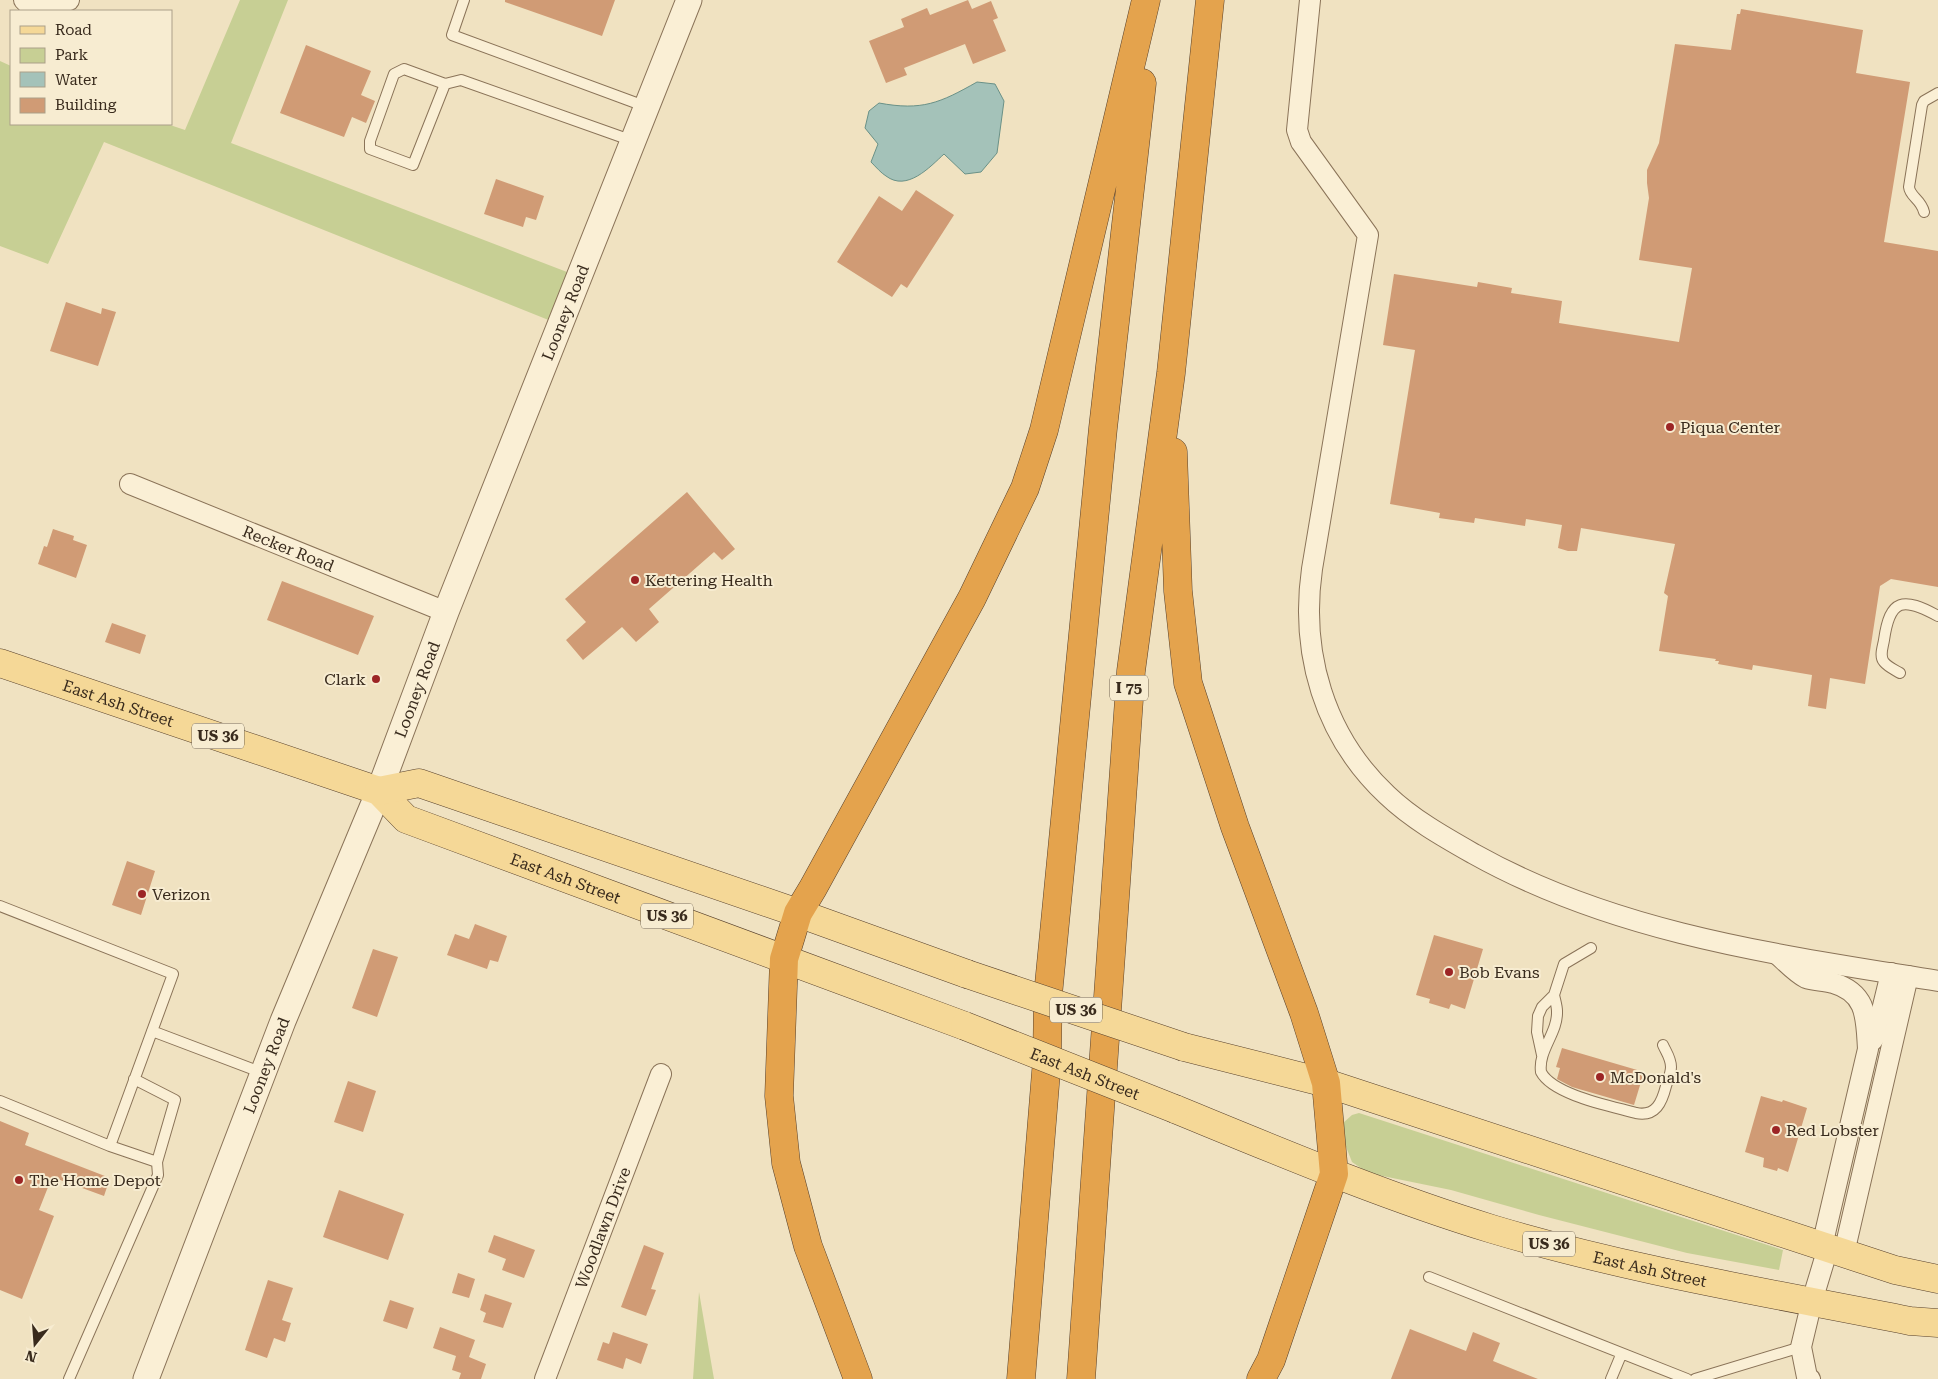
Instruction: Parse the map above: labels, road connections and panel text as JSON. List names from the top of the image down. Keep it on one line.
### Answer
{"streets":{"highway":["I 75"],"main road":["East Ash Street","US 36"],"street":["Looney Road","Recker Road","Woodlawn Drive"]},"crossings":[["Looney Road","Recker Road"],["Looney Road","East Ash Street"],["Looney Road","US 36"],["East Ash Street","US 36"]],"places":["Piqua Center","Kettering Health","Clark","Verizon","Bob Evans","McDonald's","Red Lobster","The Home Depot"],"legend":["Road","Park","Water","Building"],"north":"bottom"}
